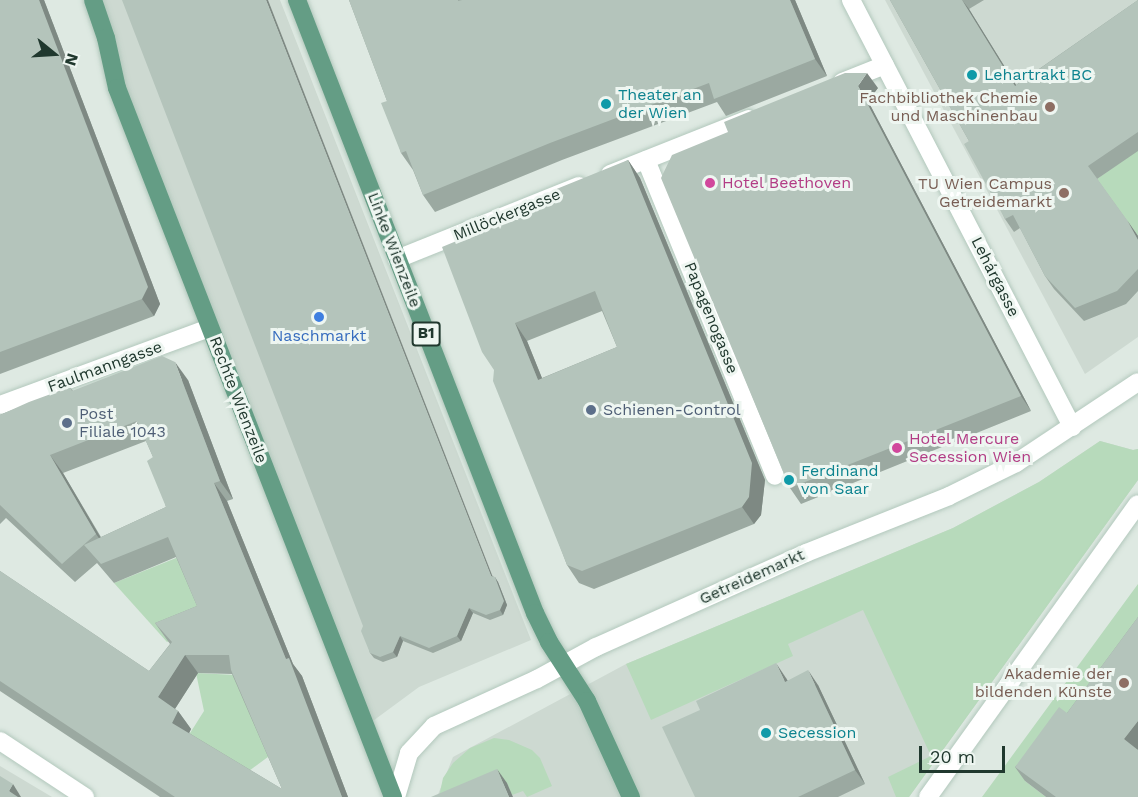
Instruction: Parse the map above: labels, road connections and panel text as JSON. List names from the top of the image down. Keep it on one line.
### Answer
{"streets":{"main road":["Linke Wienzeile","B1","Rechte Wienzeile"],"street":["Millöckergasse","Lehárgasse","Papagenogasse","Faulmanngasse","Getreidemarkt"]},"crossings":[["Millöckergasse","Linke Wienzeile"],["Millöckergasse","Papagenogasse"],["Linke Wienzeile","B1"],["Linke Wienzeile","Getreidemarkt"],["Lehárgasse","Getreidemarkt"],["B1","Getreidemarkt"],["Faulmanngasse","Rechte Wienzeile"],["Rechte Wienzeile","Getreidemarkt"]],"places":["Lehartrakt BC","Theater an der Wien","Fachbibliothek Chemie und Maschinenbau","Hotel Beethoven","TU Wien Campus Getreidemarkt","Naschmarkt","Schienen-Control","Post Filiale 1043","Hotel Mercure Secession Wien","Ferdinand von Saar","Akademie der bildenden Künste","Secession"],"scale_bar":"20 m","north":"right"}
